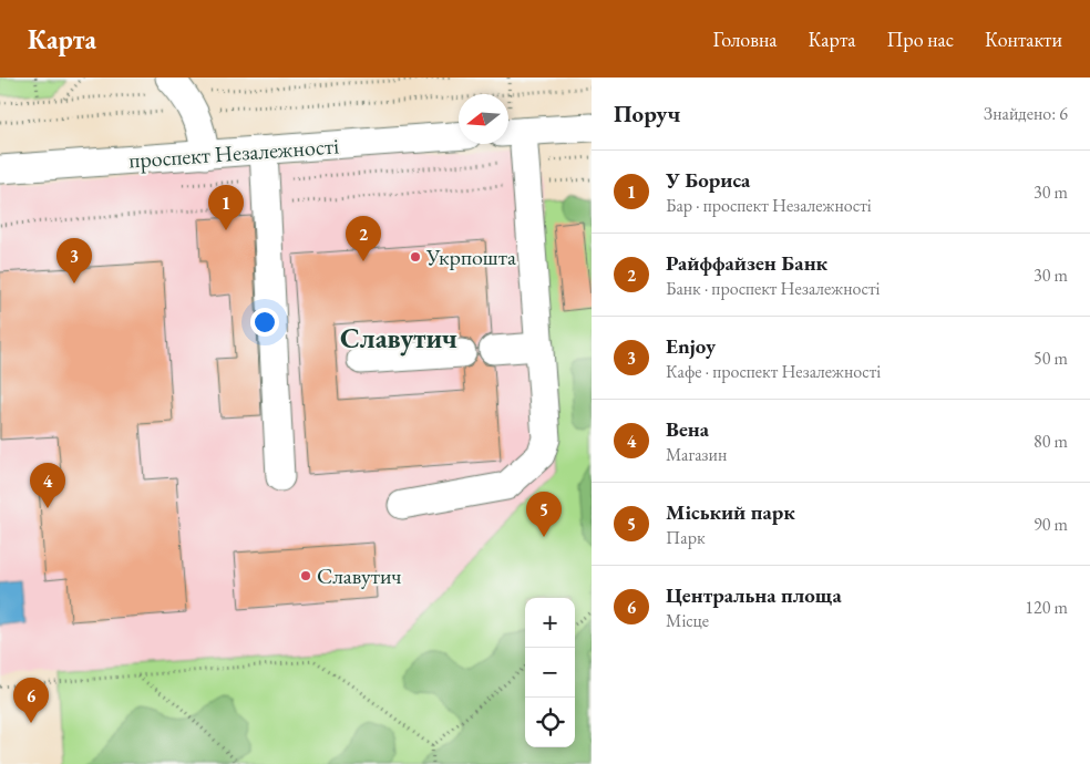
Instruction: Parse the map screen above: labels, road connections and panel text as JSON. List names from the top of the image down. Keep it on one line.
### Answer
{"streets":{"street":["проспект Незалежності"]},"districts":["Славутич"],"places":["Укрпошта","Славутич"],"north":"left","page":{"header":"Карта","nav":["Головна","Карта","Про нас","Контакти"],"heading":["Поруч","Знайдено: 6"],"list":[{"mark":"1","name":"У Бориса","note":"Бар · проспект Незалежності","value":"30 m"},{"mark":"2","name":"Райффайзен Банк","note":"Банк · проспект Незалежності","value":"30 m"},{"mark":"3","name":"Enjoy","note":"Кафе · проспект Незалежності","value":"50 m"},{"mark":"4","name":"Вена","note":"Магазин","value":"80 m"},{"mark":"5","name":"Міський парк","note":"Парк","value":"90 m"},{"mark":"6","name":"Центральна площа","note":"Місце","value":"120 m"}],"pins":["1","2","3","4","5","6"],"map_buttons":["+","−"]}}
